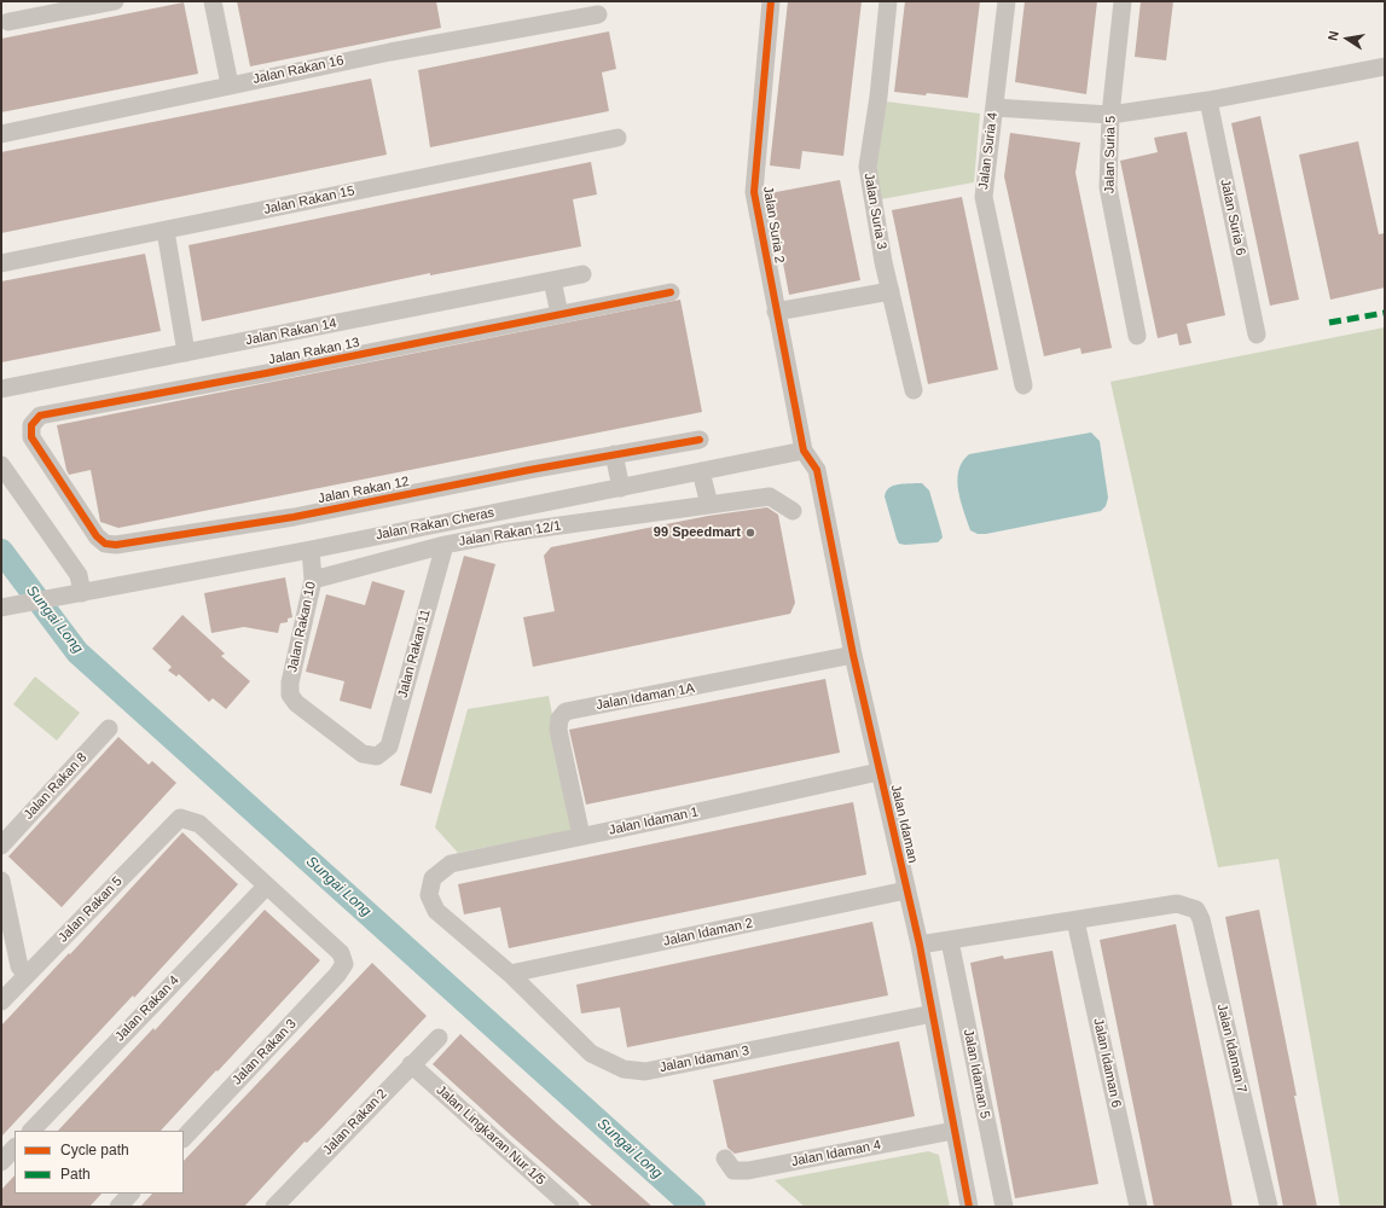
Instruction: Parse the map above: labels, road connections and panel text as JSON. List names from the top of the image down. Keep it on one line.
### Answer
{"streets":{"street":["Jalan Rakan 16","Jalan Suria 4","Jalan Suria 5","Jalan Rakan 15","Jalan Suria 3","Jalan Suria 6","Jalan Suria 2","Jalan Rakan 14","Jalan Rakan 13","Jalan Rakan 12","Jalan Rakan Cheras","Jalan Rakan 12/1","Jalan Rakan 10","Jalan Rakan 11","Jalan Idaman 1A","Jalan Rakan 8","Jalan Idaman 1","Jalan Idaman","Jalan Rakan 5","Jalan Idaman 2","Jalan Rakan 4","Jalan Idaman 7","Jalan Rakan 3","Jalan Idaman 3","Jalan Idaman 6","Jalan Idaman 5","Jalan Rakan 2","Jalan Lingkaran Nur 1/5","Jalan Idaman 4"]},"crossings":[["Jalan Suria 2","Jalan Rakan Cheras"],["Jalan Suria 2","Jalan Idaman"],["Jalan Rakan 13","Jalan Rakan 12"],["Jalan Rakan Cheras","Jalan Rakan 10"],["Jalan Rakan Cheras","Jalan Idaman"],["Jalan Rakan 12/1","Jalan Rakan 10"],["Jalan Rakan 12/1","Jalan Rakan 11"],["Jalan Rakan 10","Jalan Rakan 11"],["Jalan Idaman 1A","Jalan Idaman 1"],["Jalan Idaman 1A","Jalan Idaman"],["Jalan Idaman 1","Jalan Idaman"],["Jalan Idaman 1","Jalan Idaman 3"],["Jalan Idaman","Jalan Idaman 2"],["Jalan Idaman","Jalan Idaman 3"],["Jalan Idaman","Jalan Idaman 4"],["Jalan Rakan 5","Jalan Rakan 4"],["Jalan Rakan 5","Jalan Rakan 3"],["Jalan Idaman 2","Jalan Idaman 3"],["Jalan Rakan 4","Jalan Rakan 3"],["Jalan Idaman 7","Jalan Idaman 6"],["Jalan Rakan 2","Jalan Lingkaran Nur 1/5"]],"water":["Sungai Long"],"places":["99 Speedmart"],"legend":["Cycle path","Path"],"north":"left"}
